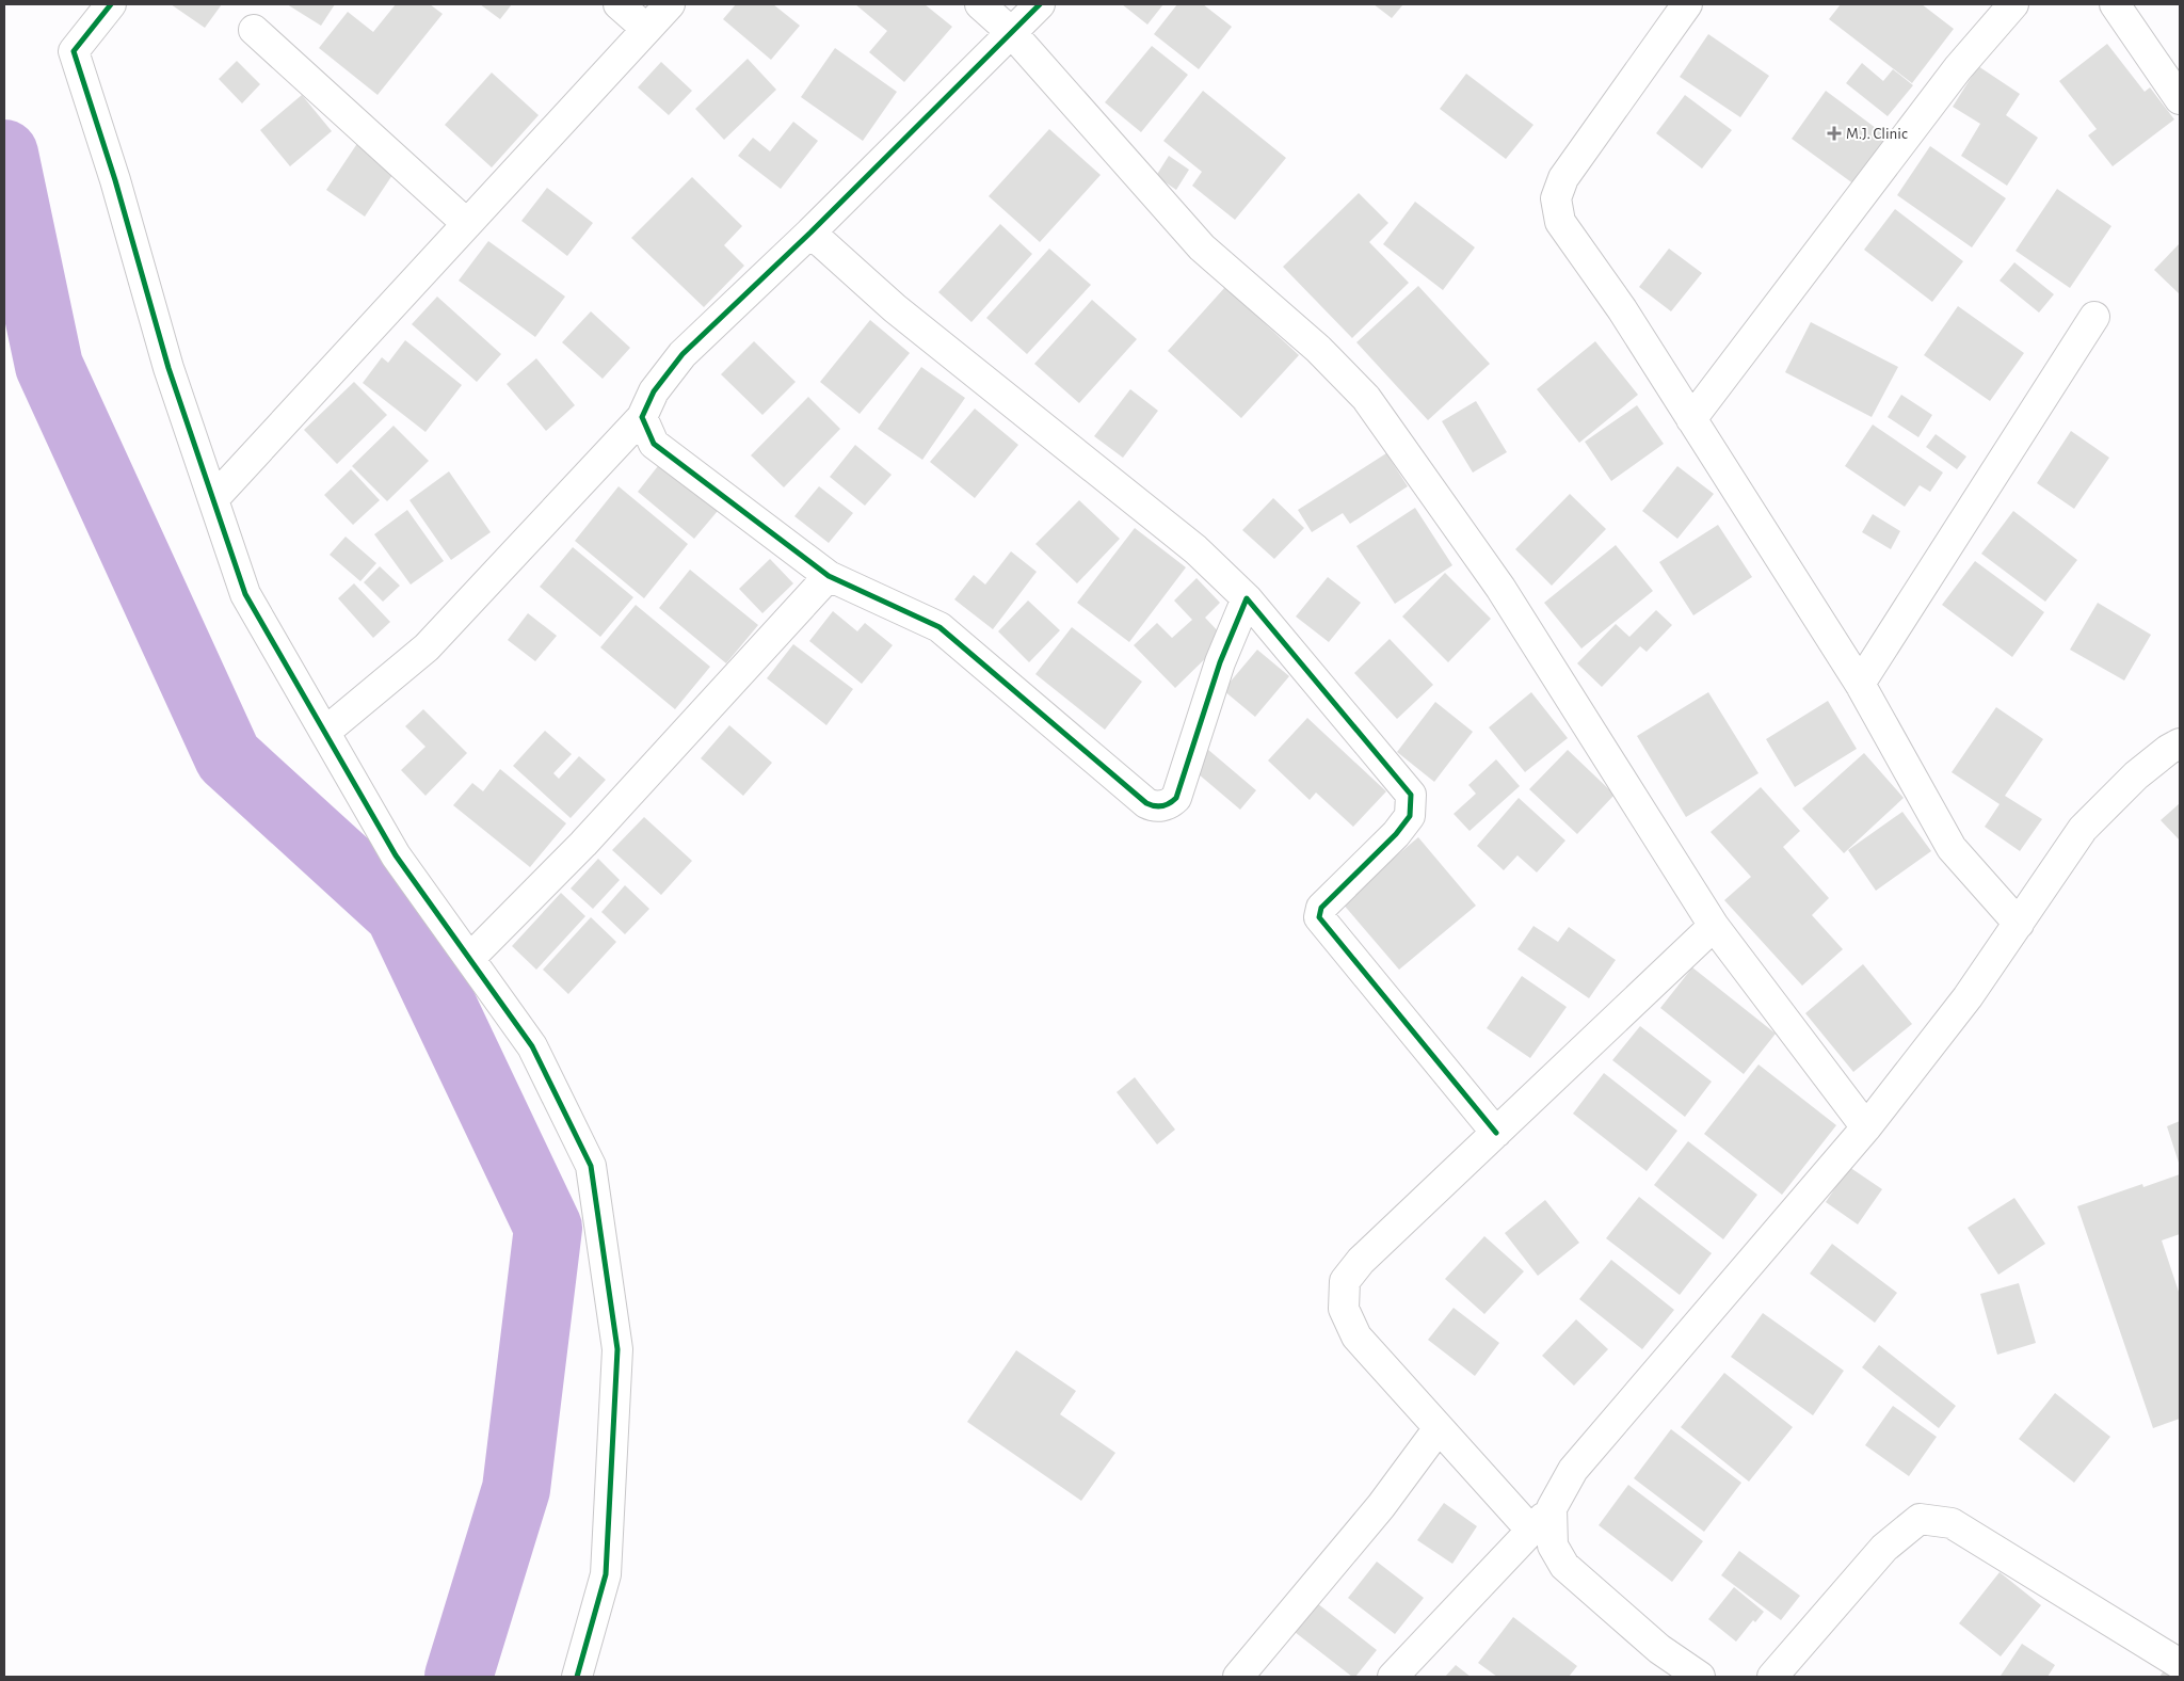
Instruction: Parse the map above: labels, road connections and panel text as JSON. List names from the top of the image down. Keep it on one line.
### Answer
{"places":{"health":["M.J. Clinic"]}}
